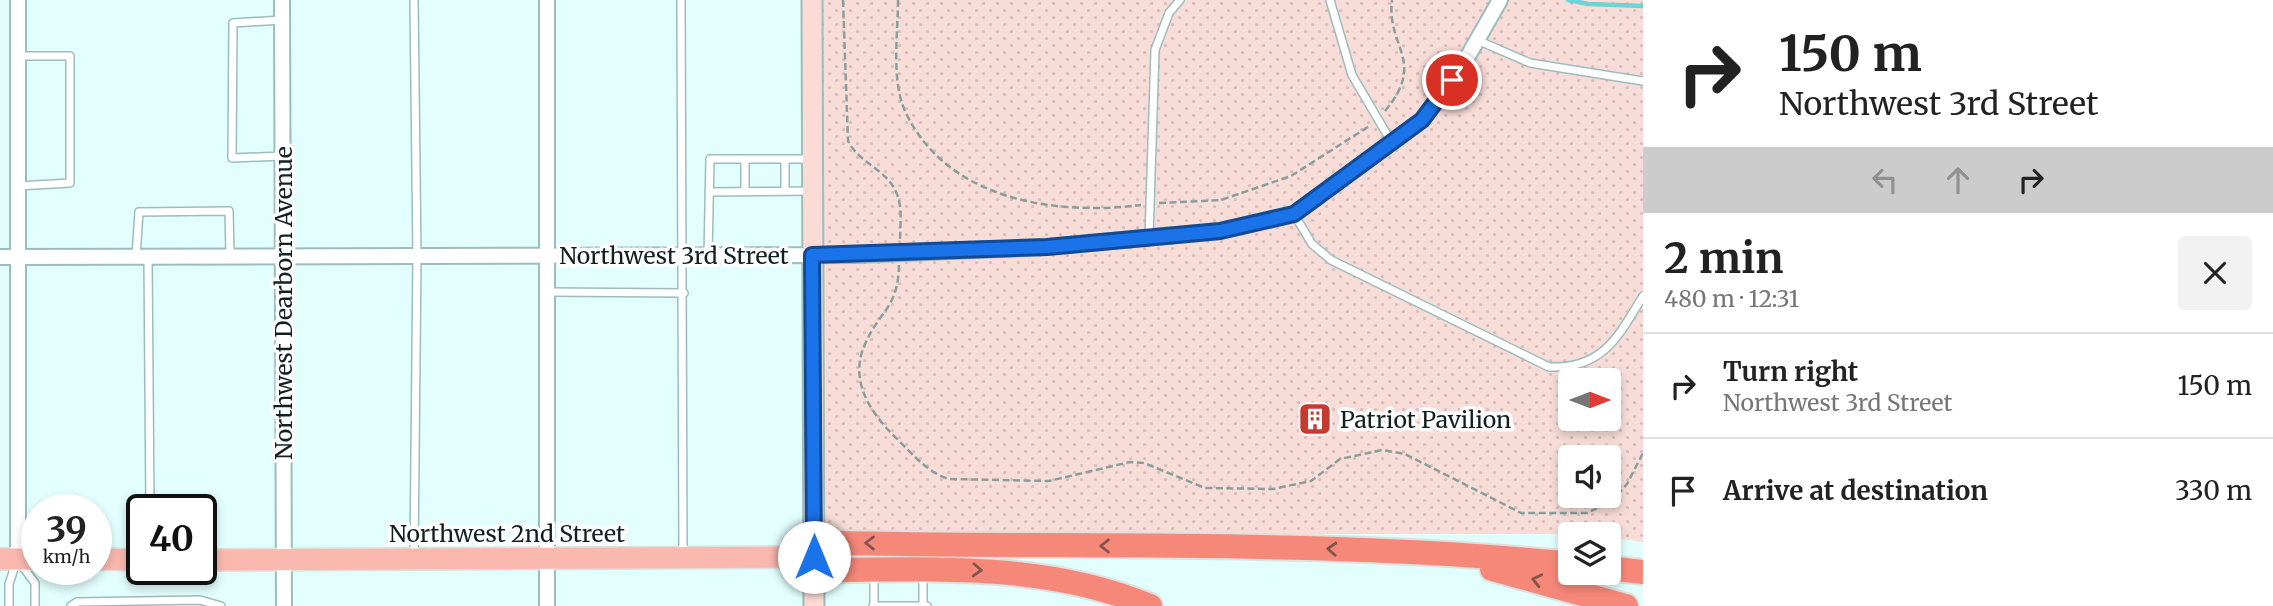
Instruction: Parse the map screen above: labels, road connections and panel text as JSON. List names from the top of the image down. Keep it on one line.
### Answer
{"streets":{"main road":["Northwest 2nd Street"],"street":["Northwest 3rd Street","Northwest Dearborn Avenue"]},"crossings":[["Northwest 3rd Street","Northwest Dearborn Avenue"],["Northwest Dearborn Avenue","Northwest 2nd Street"]],"places":{"building":["Patriot Pavilion"]},"north":"right","page":{"turn":["150 m","Northwest 3rd Street"],"heading":["2 min","480 m · 12:31"],"list":[{"name":"Turn right","note":"Northwest 3rd Street","value":"150 m"},{"name":"Arrive at destination","value":"330 m"}],"speed":"39 km/h","limit":"40"}}
